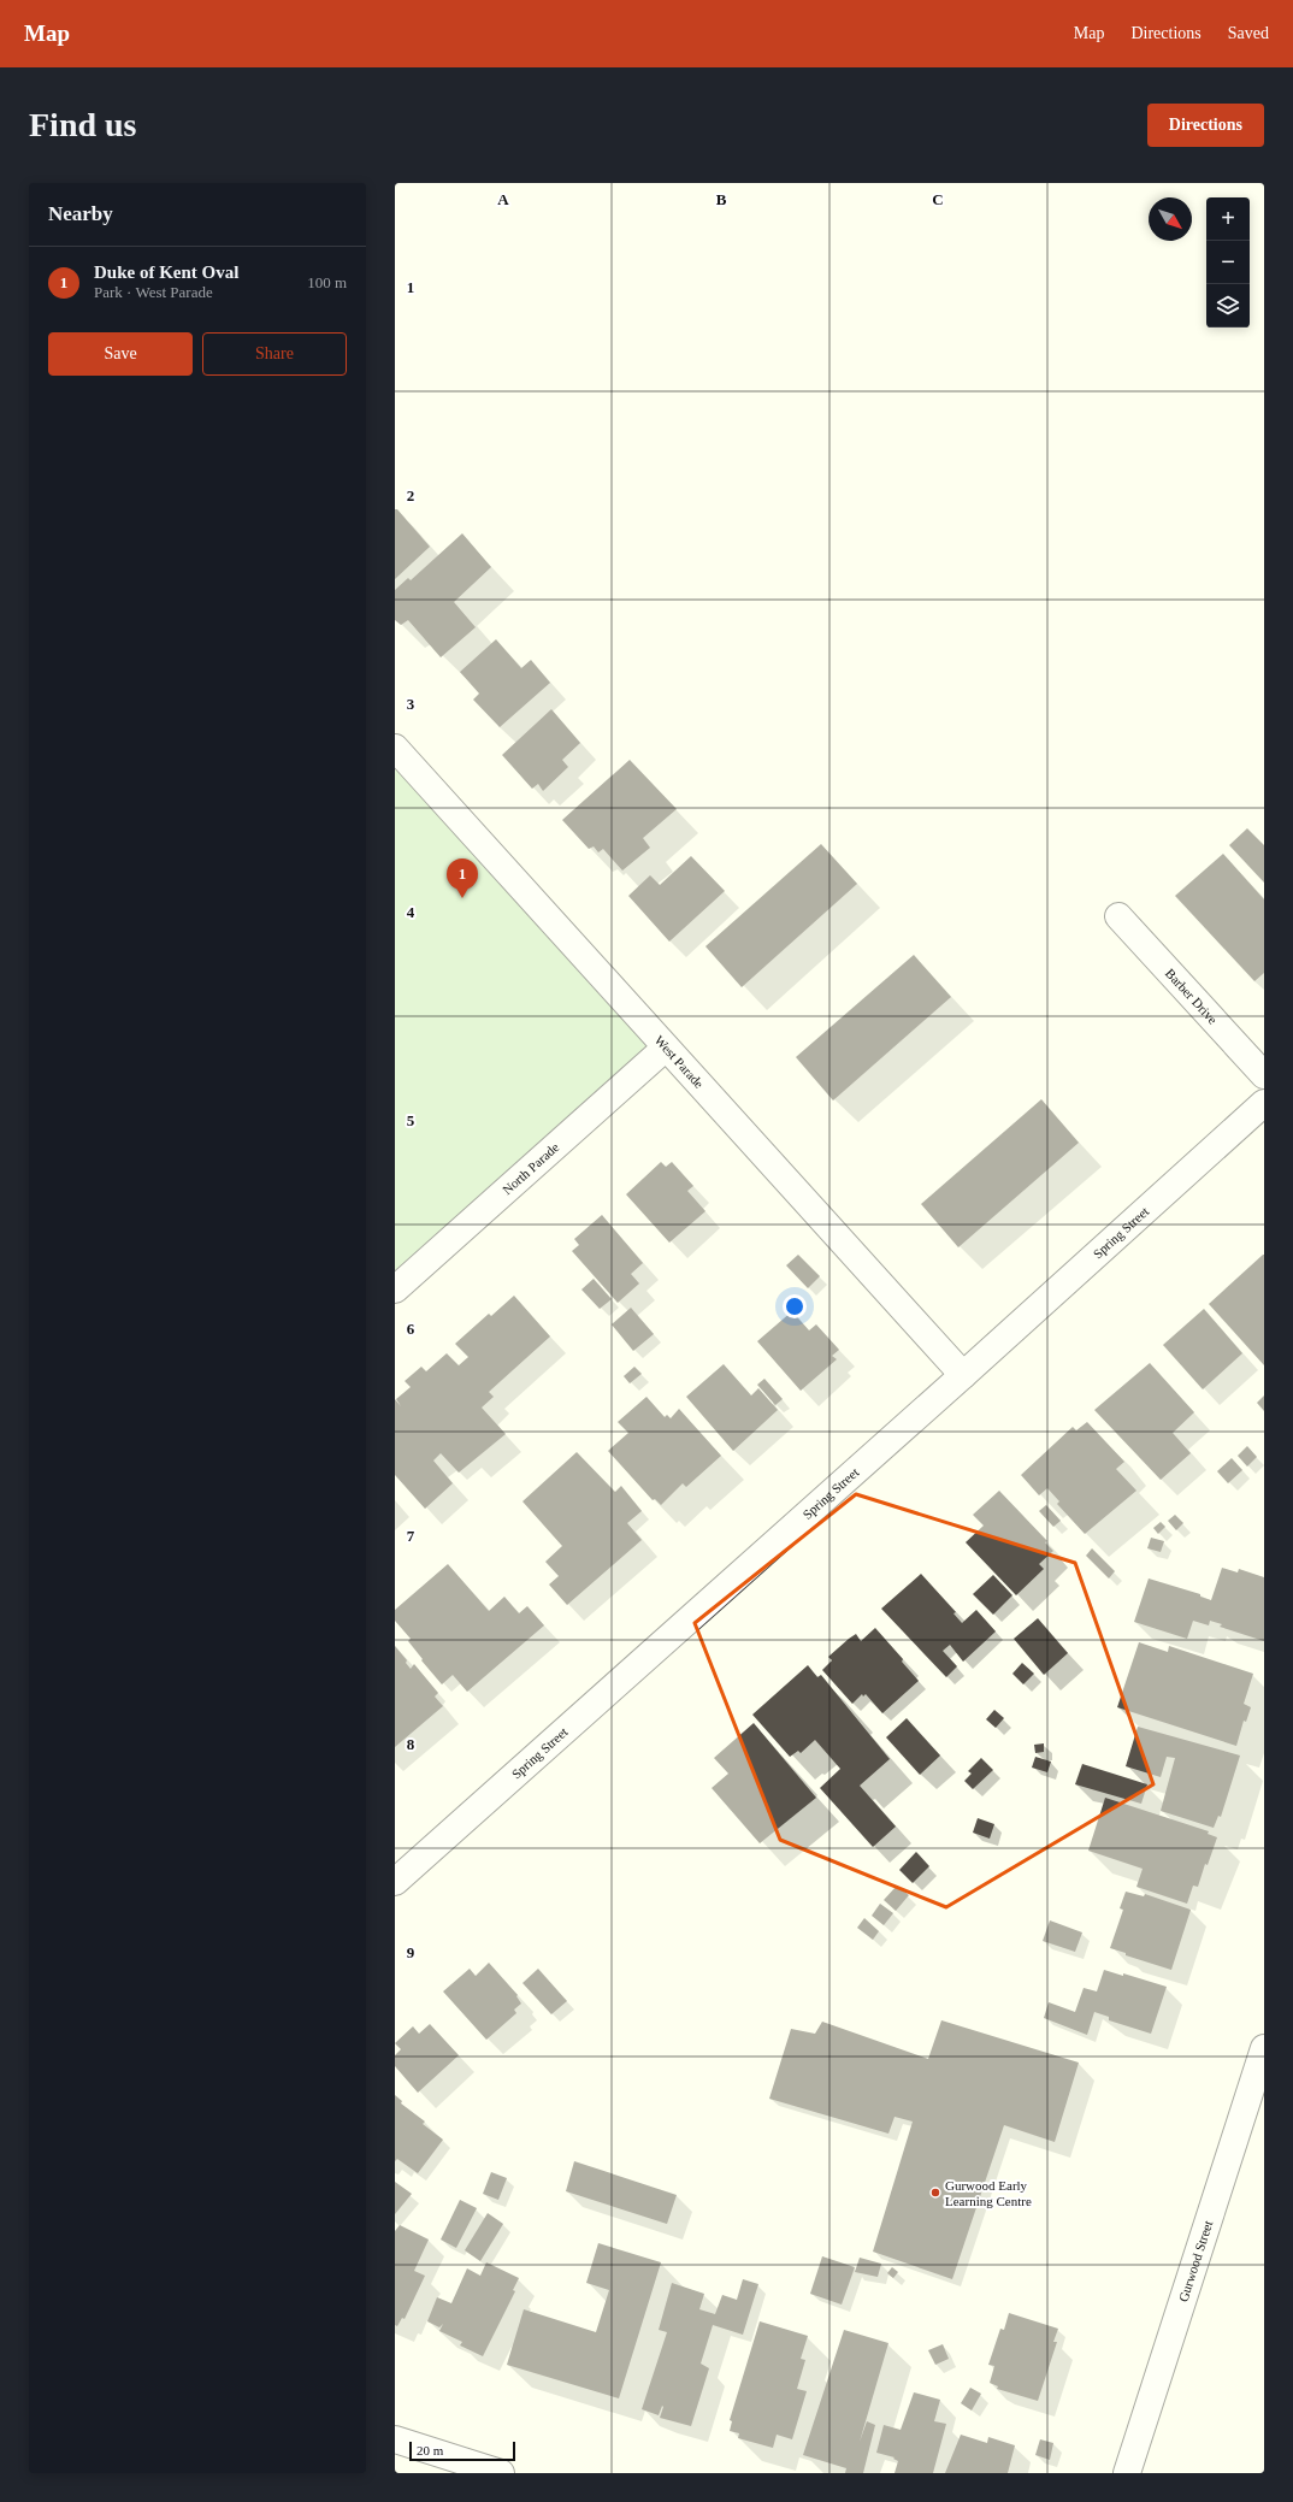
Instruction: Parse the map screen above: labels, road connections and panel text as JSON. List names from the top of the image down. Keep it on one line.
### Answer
{"streets":{"street":["Barber Drive","West Parade","North Parade","Spring Street","Gurwood Street"]},"crossings":[["West Parade","North Parade"],["West Parade","Spring Street"]],"places":["Gurwood Early Learning Centre"],"scale_bar":"20 m","north":"bottom right","page":{"header":"Map","nav":["Map","Directions","Saved"],"buttons":["Directions",["Save","Share"]],"title":"Find us","heading":"Nearby","map_buttons":["+","−"],"list":[{"mark":"1","name":"Duke of Kent Oval","note":"Park · West Parade","value":"100 m"}],"pins":"1","scale":"20 m"},"grid":{"columns":["A","B","C"],"rows":["1","2","3","4","5","6","7","8","9"]}}
